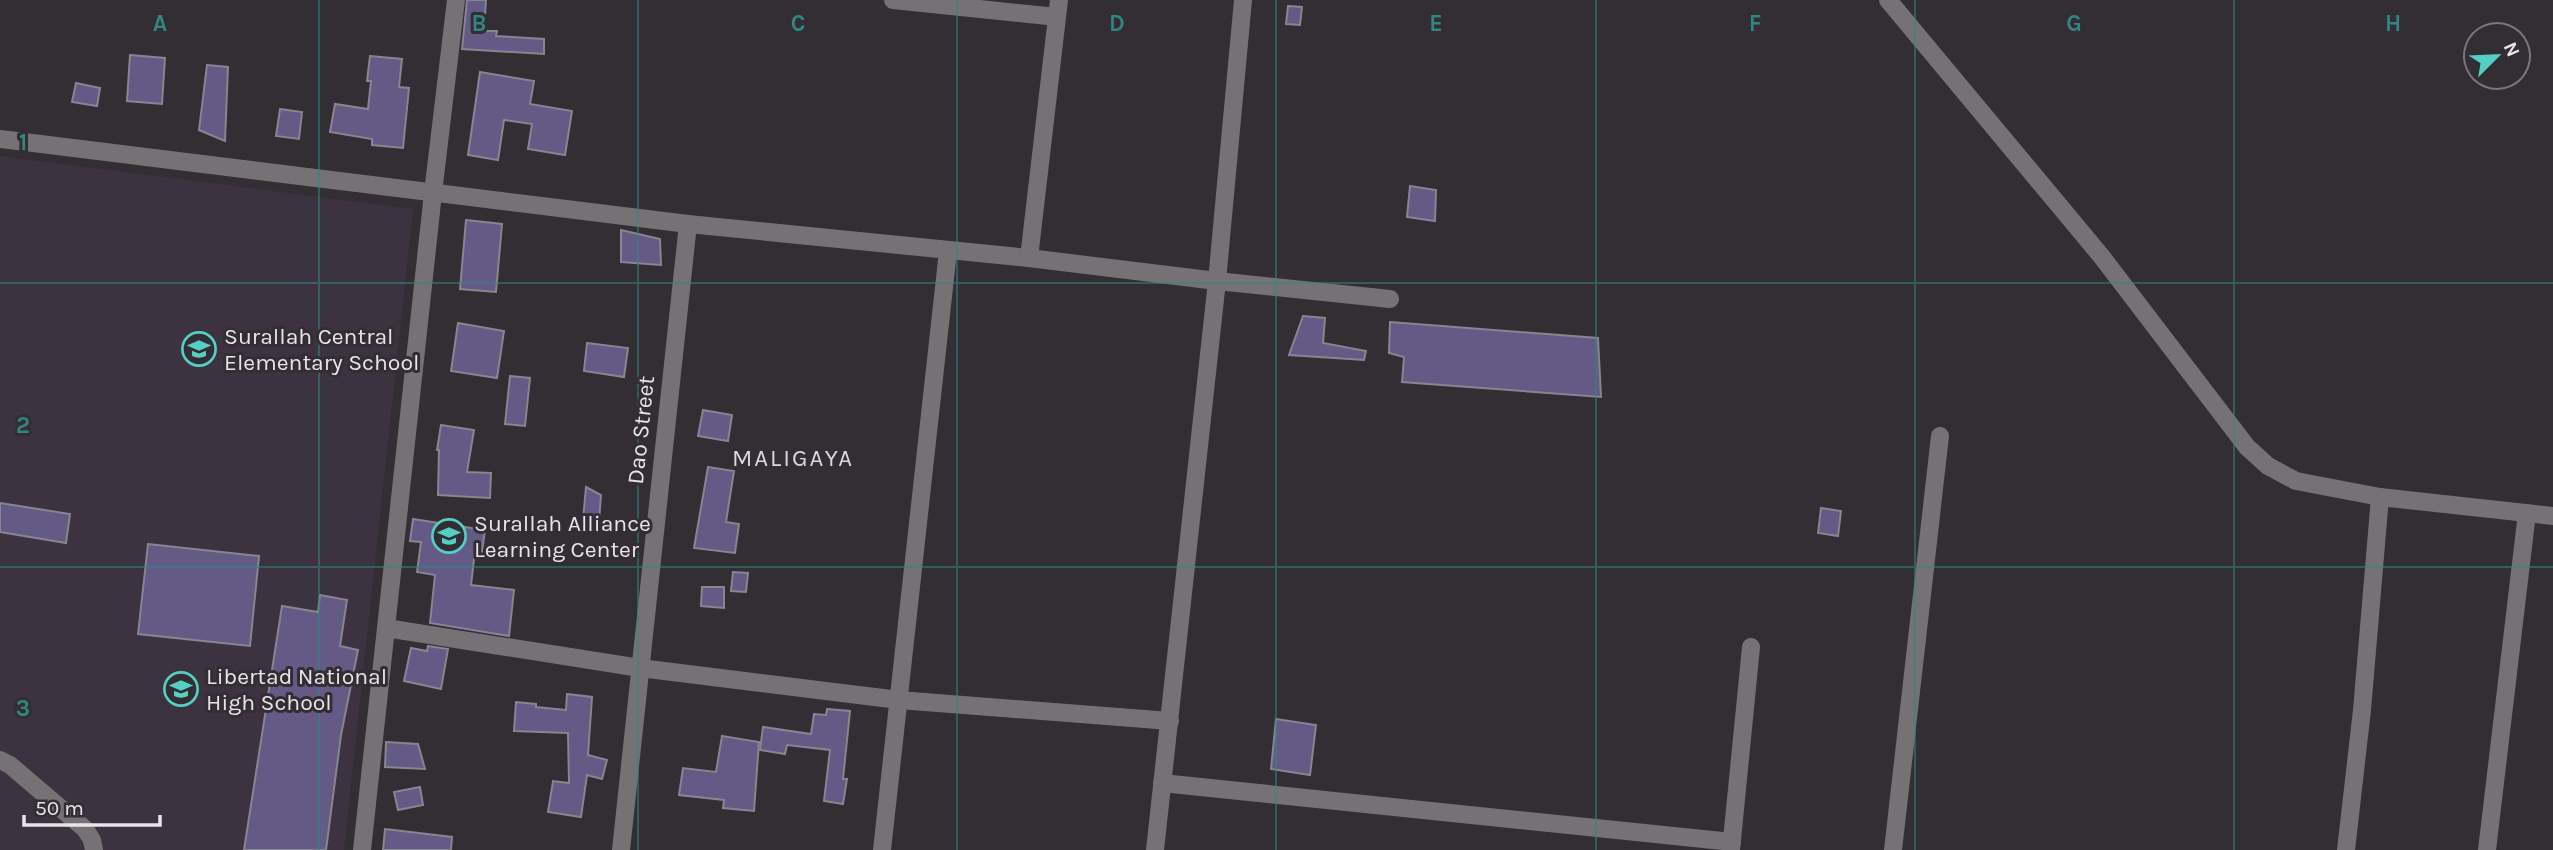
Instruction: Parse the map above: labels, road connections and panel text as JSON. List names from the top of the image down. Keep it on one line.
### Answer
{"streets":{"street":["Dao Street"]},"districts":["MALIGAYA"],"places":{"school or university":["Surallah Central Elementary School","Surallah Alliance Learning Center","Libertad National High School"]},"scale_bar":"50 m","north":"top right","grid":{"columns":["A","B","C","D","E","F","G","H"],"rows":["1","2","3"]}}
